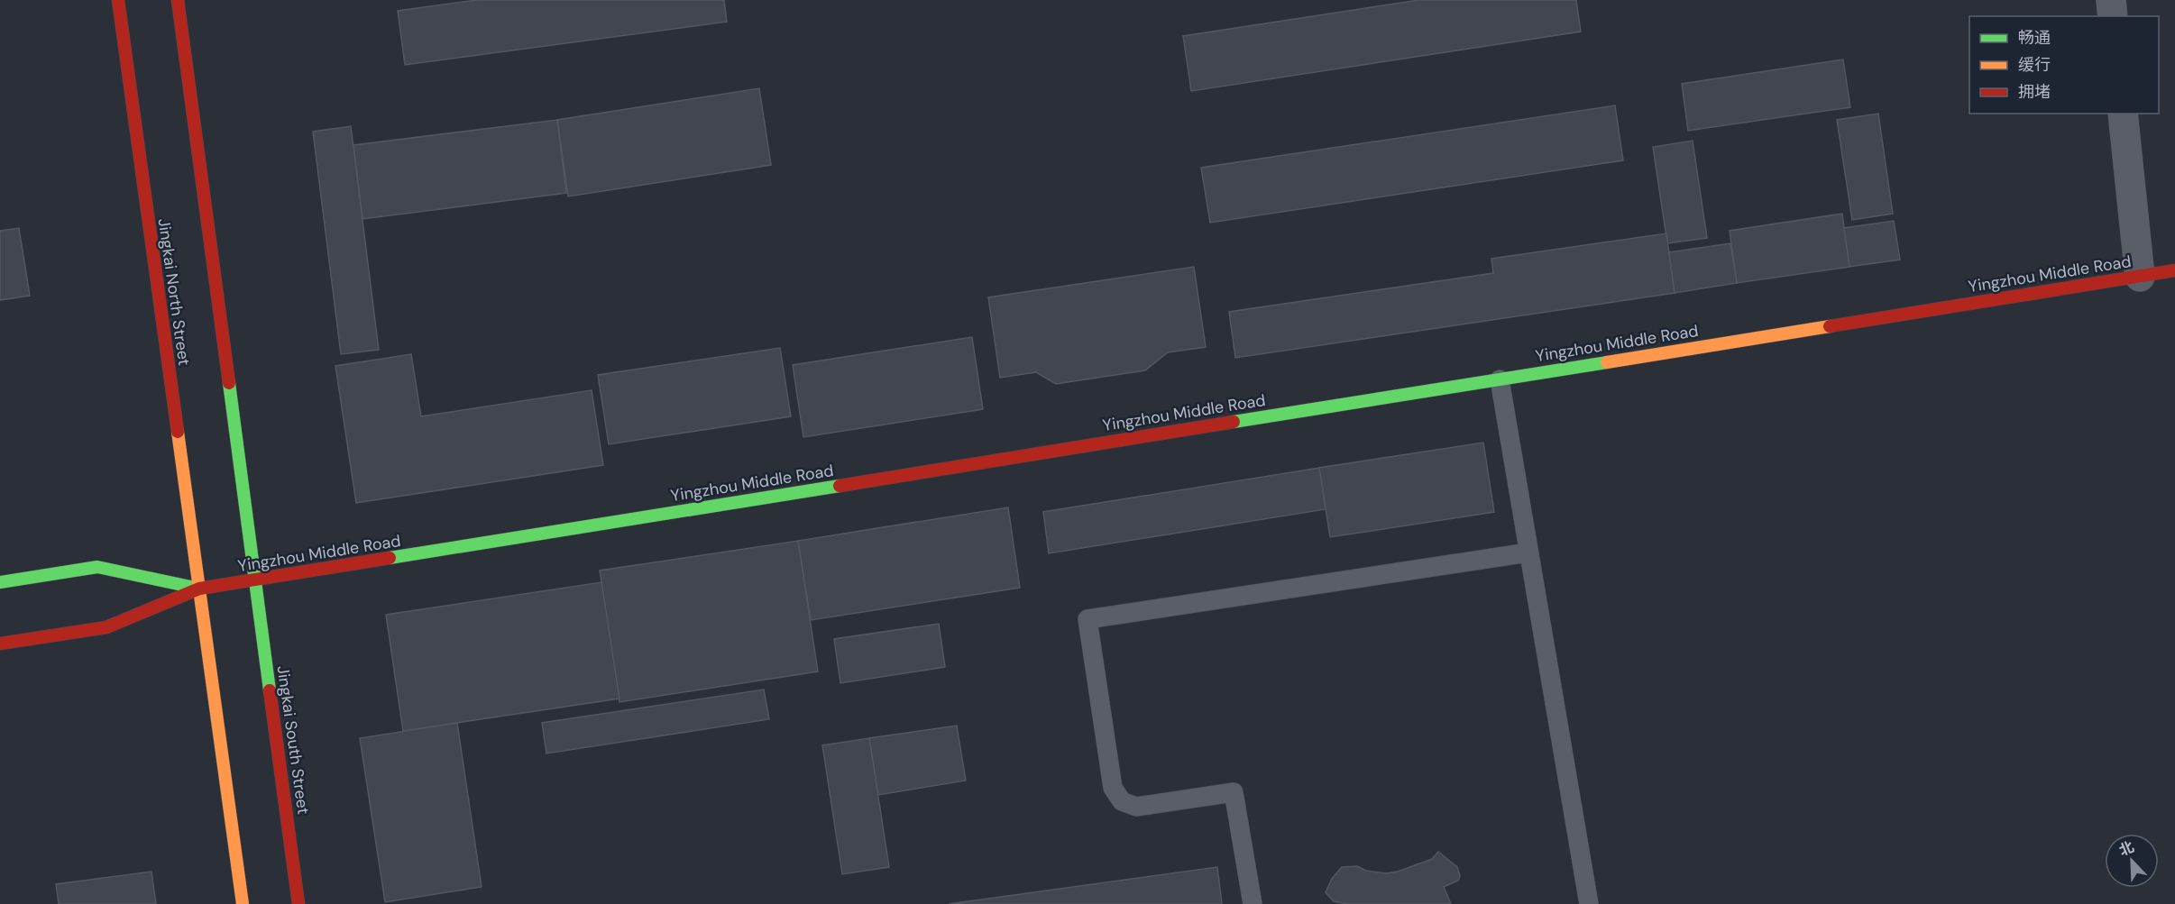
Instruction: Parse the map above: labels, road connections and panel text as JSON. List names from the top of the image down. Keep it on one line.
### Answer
{"streets":{"main road":["Yingzhou Middle Road","Jingkai North Street","Jingkai South Street"]},"crossings":[["Yingzhou Middle Road","Jingkai North Street"],["Yingzhou Middle Road","Jingkai South Street"]],"legend":["畅通","缓行","拥堵"],"north":"top left"}
